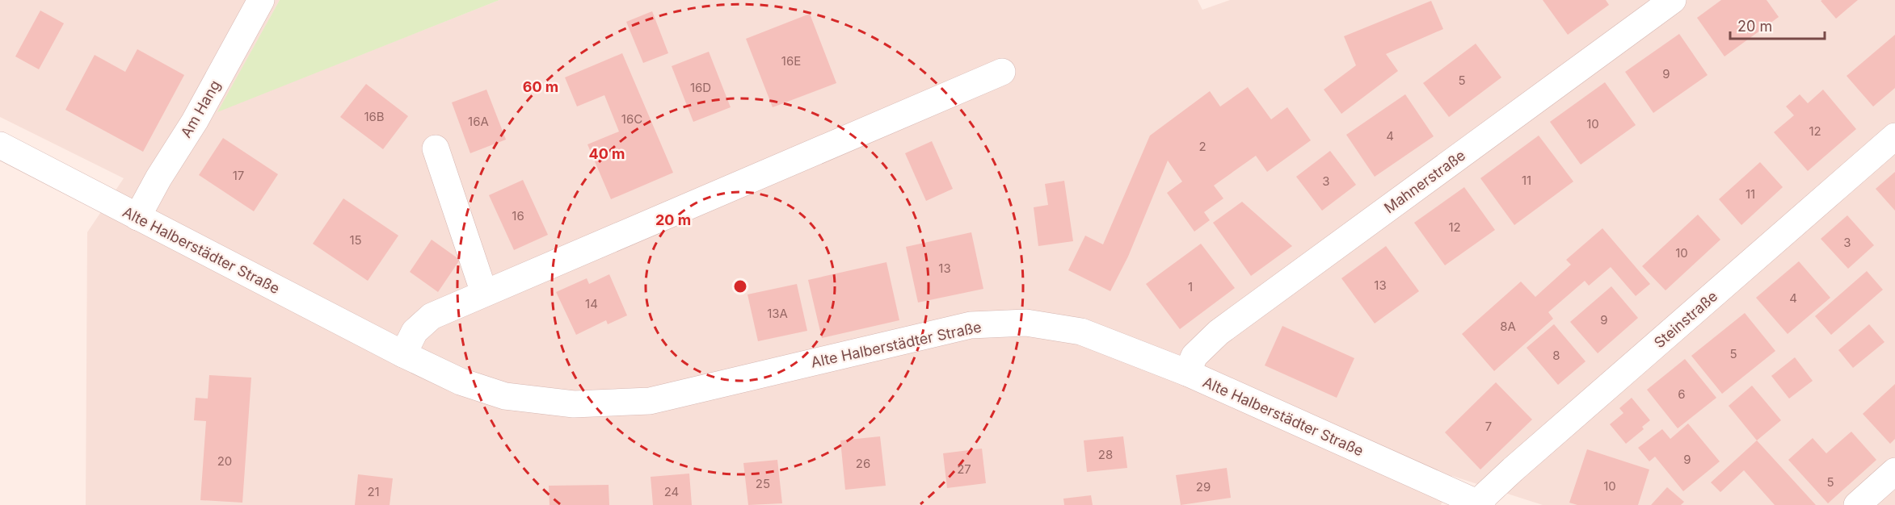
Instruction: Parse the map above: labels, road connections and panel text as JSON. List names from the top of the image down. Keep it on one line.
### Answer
{"streets":{"street":["Am Hang","Mahnerstraße","Alte Halberstädter Straße","Steinstraße"]},"crossings":[["Am Hang","Alte Halberstädter Straße"],["Mahnerstraße","Alte Halberstädter Straße"],["Alte Halberstädter Straße","Steinstraße"]],"house_numbers":["16E","9","5","16D","16B","16C","16A","10","12","4","2","17","11","3","11","16","12","15","3","10","13","13","1","4","14","13A","9","8A","5","8","6","7","28","9","20","26","27","5","25","10","29","21","24"],"scale_bar":"20 m","rings":["60 m","40 m","20 m"]}
